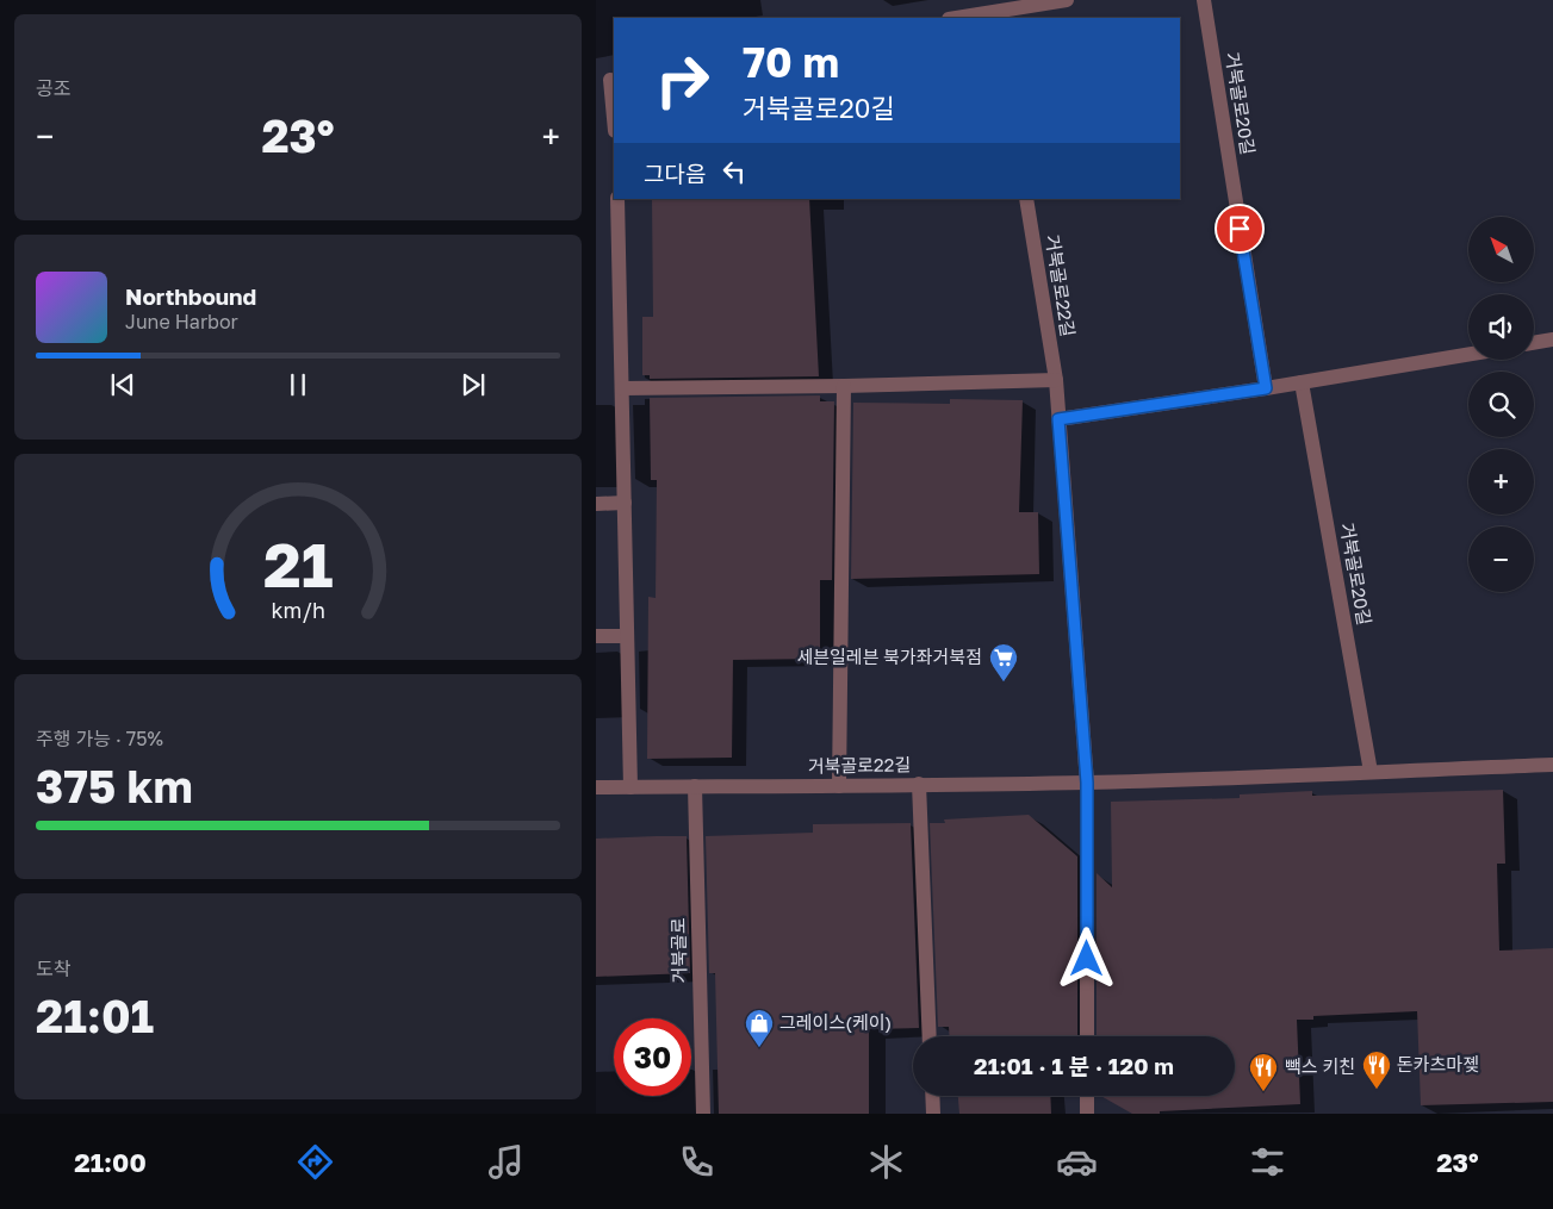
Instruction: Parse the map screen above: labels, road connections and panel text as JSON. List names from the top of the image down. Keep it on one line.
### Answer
{"streets":{"street":["거북골로20길","거북골로22길","거북골로"]},"crossings":[["거북골로22길","거북골로"]],"places":{"supermarket":["세븐일레븐 북가좌거북점"],"shop":["그레이스(케이)"],"restaurant":["돈카츠마졪","빽스 키친"]},"north":"top left","page":{"tile":["공조",["주행 가능 · 75%","375 km"],["도착","21:01"]],"turn":["70 m","거북골로20길"],"heat":["−","23°","+"],"then":"그다음","map_buttons":["+","−"],"song":["Northbound","June Harbor"],"limit":"30","trip":"21:01 · 1 분 · 120 m","tabs":["21:00","23°"],"gauge":["21","km/h"]}}
